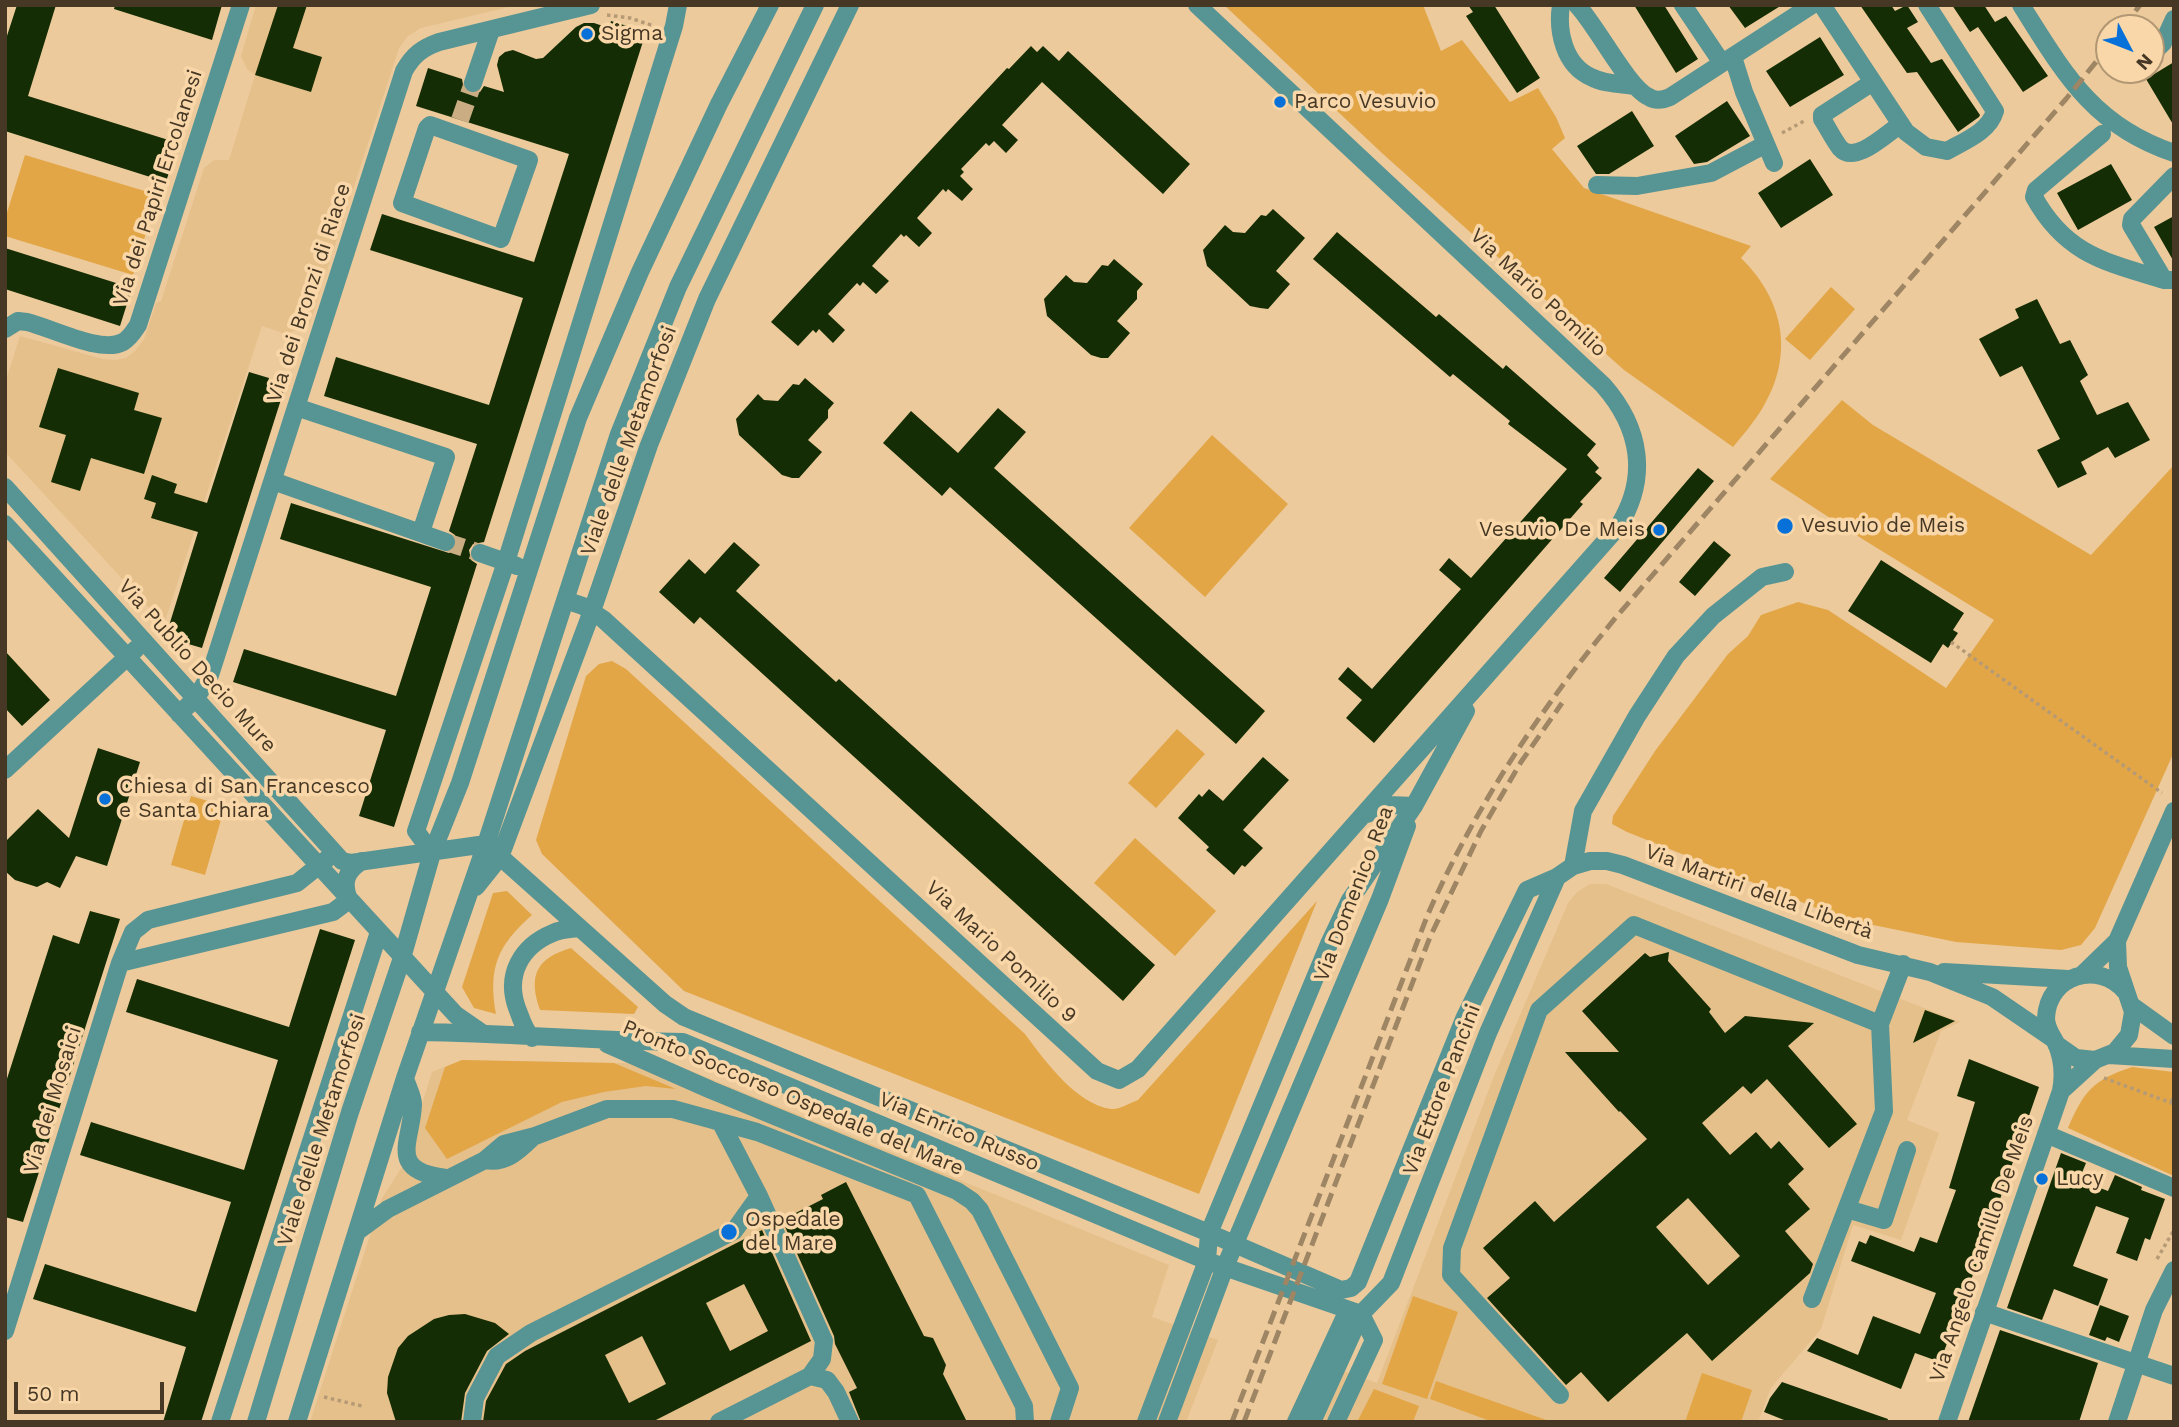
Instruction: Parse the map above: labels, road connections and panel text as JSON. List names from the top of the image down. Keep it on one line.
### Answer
{"streets":{"street":["Via dei Papiri Ercolanesi","Via dei Bronzi di Riace","Via Mario Pomilio","Viale delle Metamorfosi","Via Publio Decio Mure","Via Martiri della Libertà","Via Domenico Rea","Via Mario Pomilio 9","Via Ettore Pancini","Pronto Soccorso Ospedale del Mare","Via dei Mosaici","Via Enrico Russo","Via Angelo Camillo De Meis"]},"crossings":[["Via dei Bronzi di Riace","Via Publio Decio Mure"],["Via Mario Pomilio","Via Domenico Rea"],["Via Mario Pomilio","Via Mario Pomilio 9"],["Viale delle Metamorfosi","Via Mario Pomilio 9"],["Viale delle Metamorfosi","Via Enrico Russo"],["Via Publio Decio Mure","Via dei Mosaici"],["Via Martiri della Libertà","Via Ettore Pancini"],["Via Martiri della Libertà","Via Angelo Camillo De Meis"],["Via Domenico Rea","Via Enrico Russo"],["Via Ettore Pancini","Via Enrico Russo"],["Pronto Soccorso Ospedale del Mare","Via Enrico Russo"]],"places":["Sigma","Parco Vesuvio","Vesuvio de Meis","Vesuvio De Meis","Chiesa di San Francesco e Santa Chiara","Lucy","Ospedale del Mare"],"scale_bar":"50 m","north":"bottom right"}
